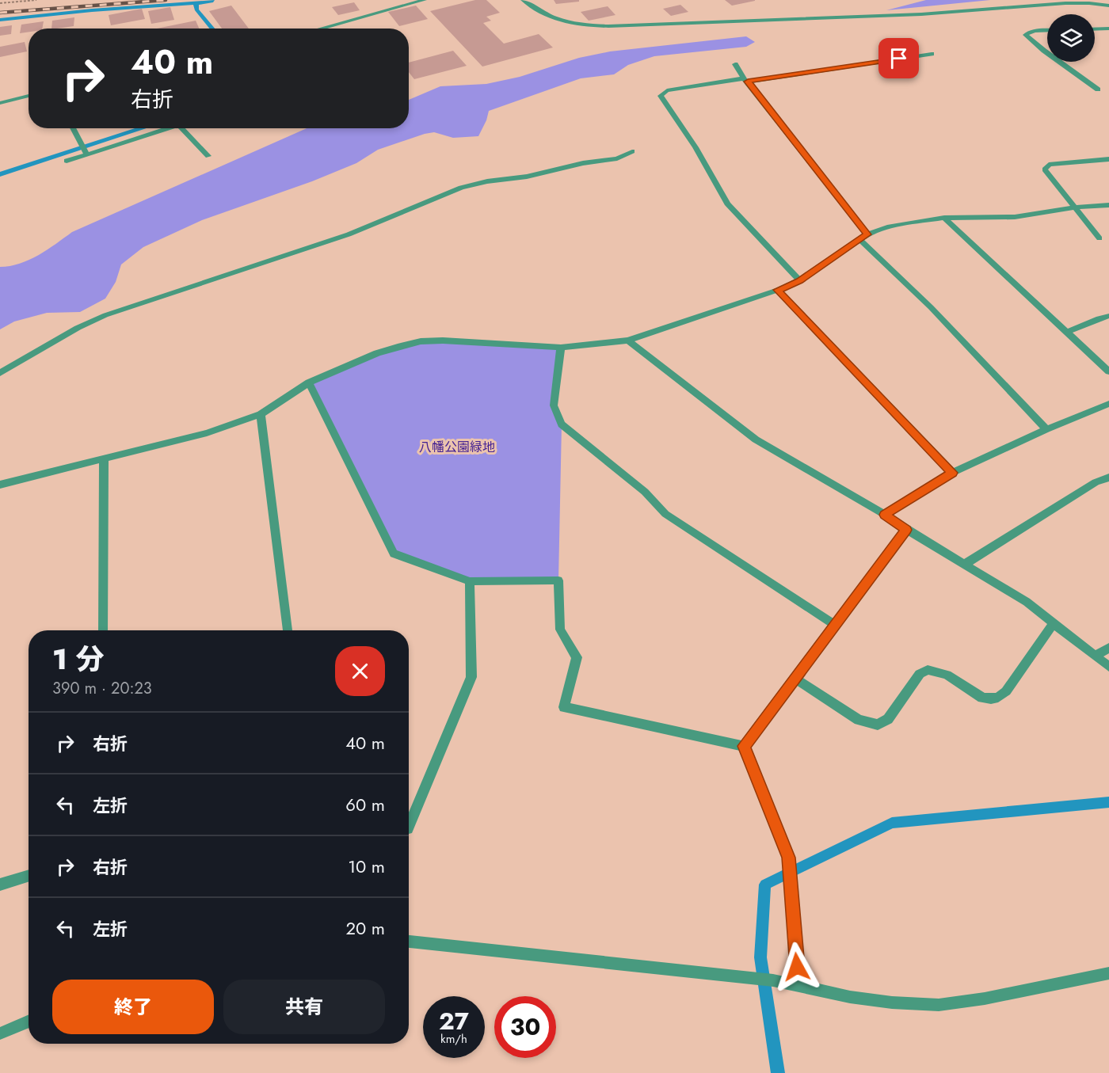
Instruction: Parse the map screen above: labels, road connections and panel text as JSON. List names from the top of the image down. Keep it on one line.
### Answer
{"parks":["八幡公園緑地"],"page":{"turn":["40 m","右折"],"heading":["1 分","390 m · 20:23"],"list":[{"name":"右折","value":"40 m"},{"name":"左折","value":"60 m"},{"name":"右折","value":"10 m"},{"name":"左折","value":"20 m"}],"buttons":["終了","共有"],"speed":"27 km/h","limit":"30"}}
